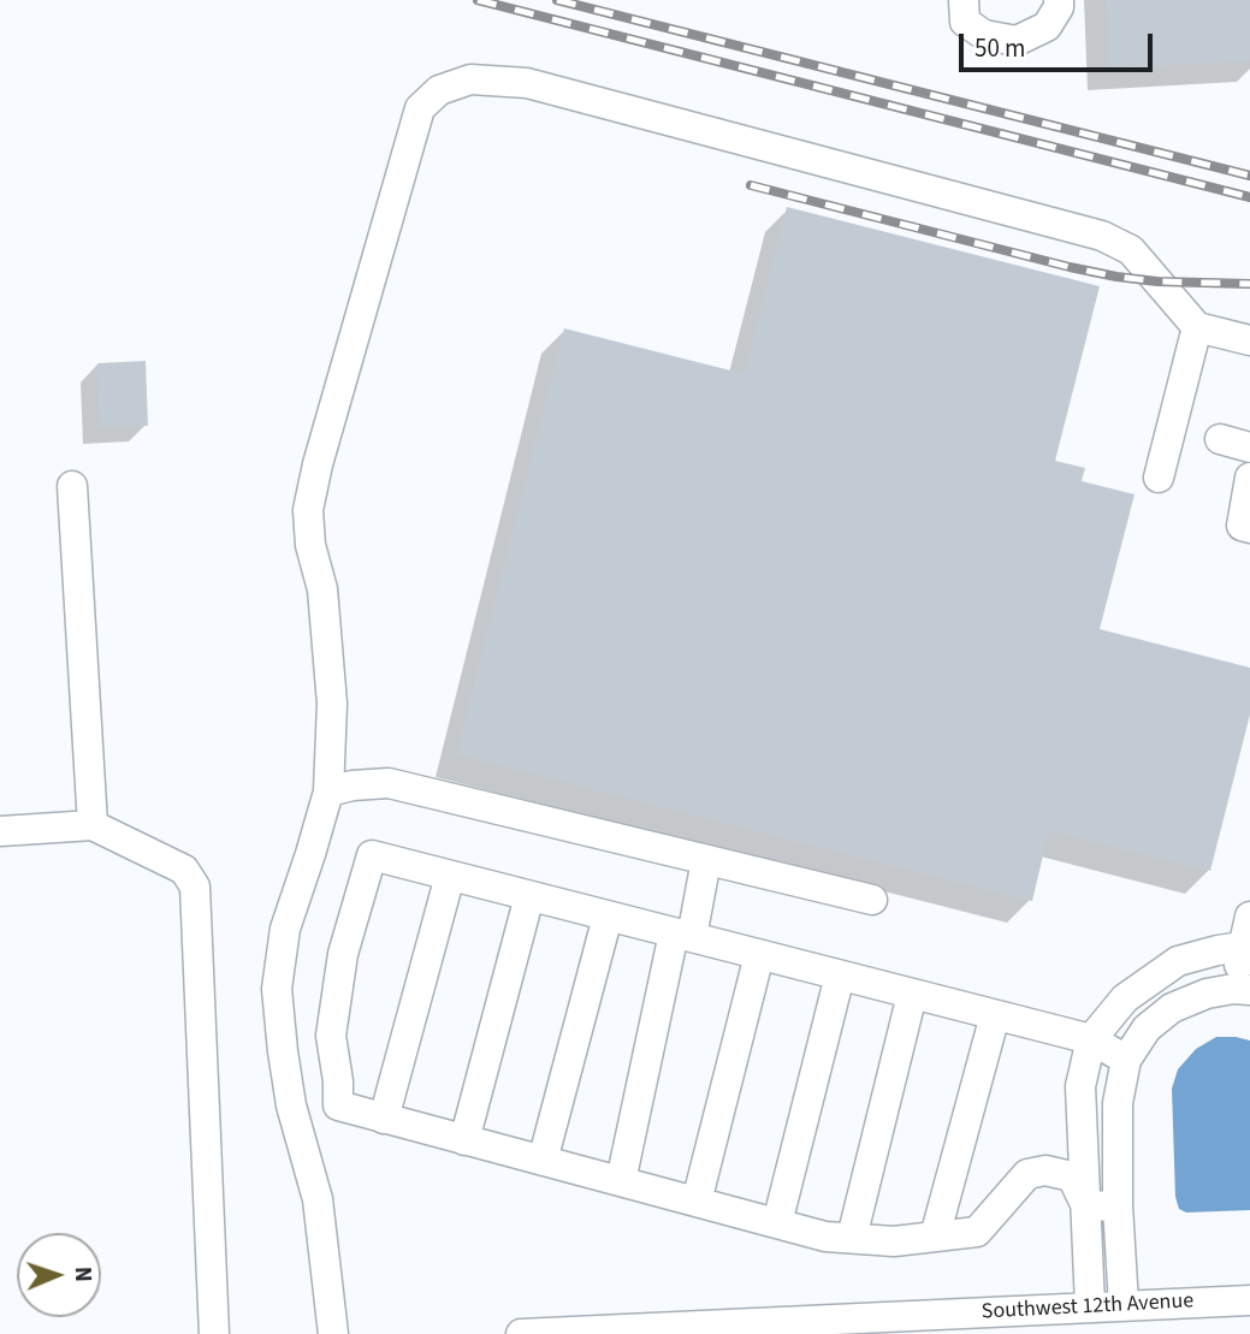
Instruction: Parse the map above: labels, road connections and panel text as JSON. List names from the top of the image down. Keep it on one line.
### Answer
{"streets":{"street":["Southwest 12th Avenue"]},"scale_bar":"50 m","north":"right"}
